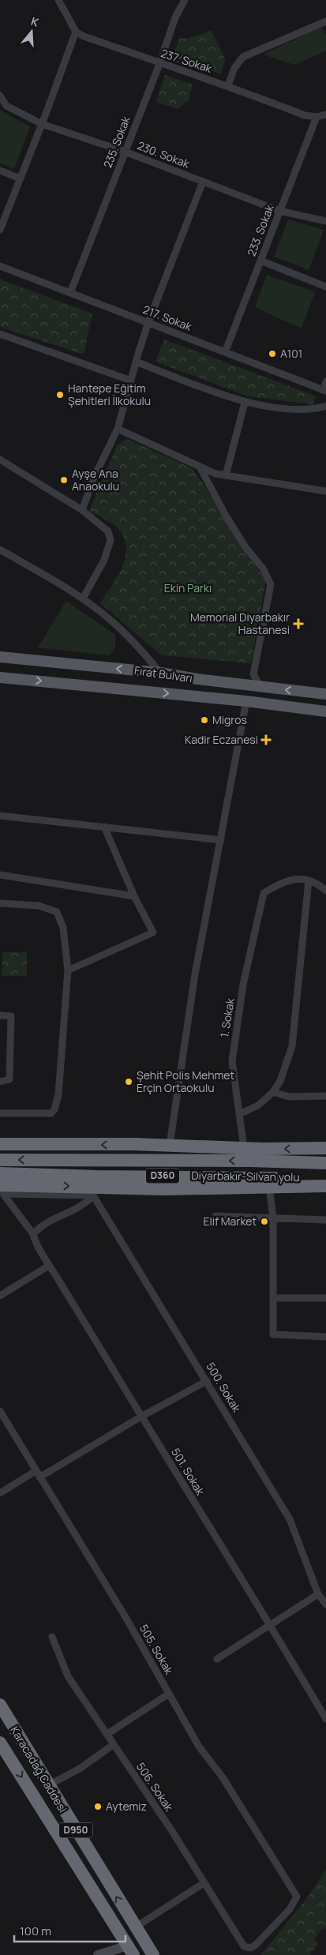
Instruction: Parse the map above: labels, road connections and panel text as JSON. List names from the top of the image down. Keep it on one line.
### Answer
{"streets":{"highway":["D360","Diyarbakır-Silvan yolu","Karacadağ Caddesi","D950"],"main road":["Fırat Bulvarı"],"street":["237. Sokak","235. Sokak","230. Sokak","233. Sokak","217. Sokak","1. Sokak","500. Sokak","501. Sokak","505. Sokak","506. Sokak"]},"crossings":[["237. Sokak","235. Sokak"],["237. Sokak","233. Sokak"],["235. Sokak","230. Sokak"],["235. Sokak","217. Sokak"],["230. Sokak","233. Sokak"],["233. Sokak","217. Sokak"],["Diyarbakır-Silvan yolu","500. Sokak"],["505. Sokak","506. Sokak"]],"parks":["Ekin Parkı"],"places":{"other":["A101","Hantepe Eğitim Şehitleri İlkokulu","Ayşe Ana Anaokulu","Migros","Şehit Polis Mehmet Erçin Ortaokulu","Elif Market","Aytemiz"],"health":["Memorial Diyarbakır Hastanesi","Kadir Eczanesi"]},"scale_bar":"100 m","north":"top"}
